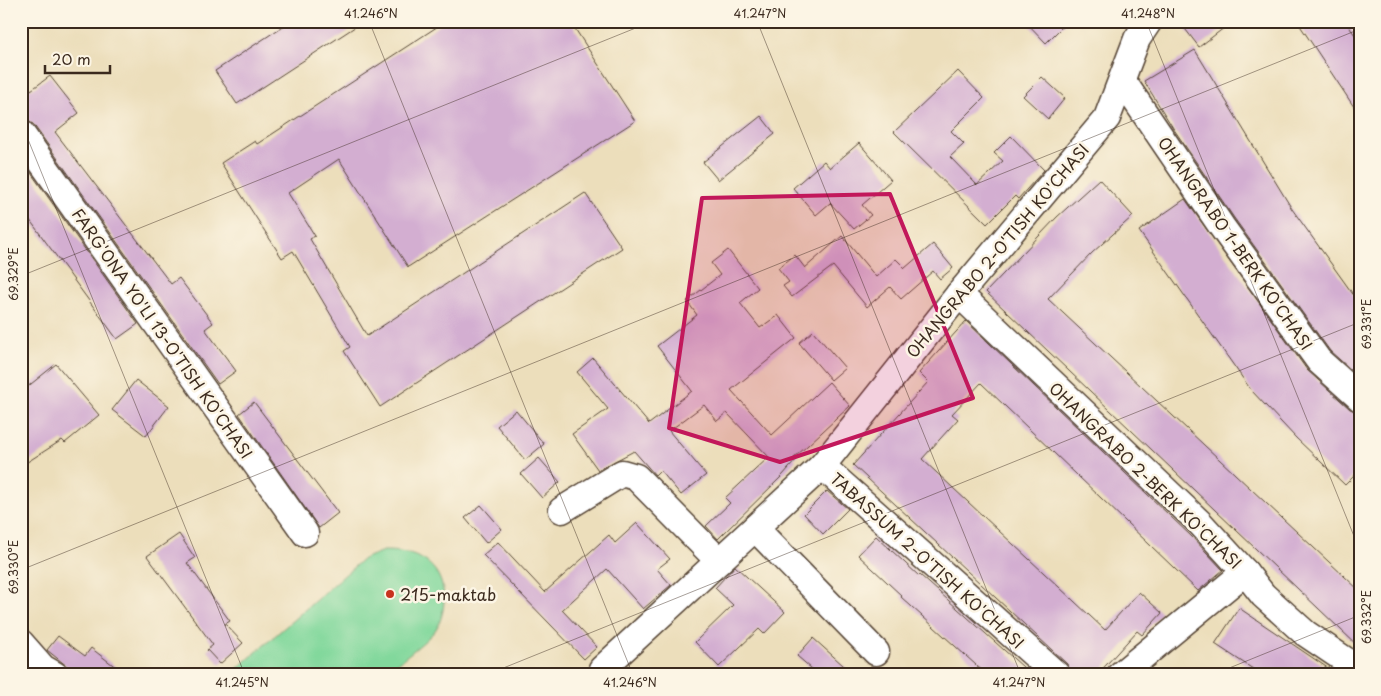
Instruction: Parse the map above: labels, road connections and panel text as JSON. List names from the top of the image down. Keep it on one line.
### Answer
{"streets":{"street":["OHANGRABO 1-BERK KO'CHASI","OHANGRABO 2-O'TISH KO'CHASI","FARG'ONA YO'LI 13-O'TISH KO'CHASI","OHANGRABO 2-BERK KO'CHASI","TABASSUM 2-O'TISH KO'CHASI"]},"crossings":[["OHANGRABO 1-BERK KO'CHASI","OHANGRABO 2-O'TISH KO'CHASI"],["OHANGRABO 2-O'TISH KO'CHASI","OHANGRABO 2-BERK KO'CHASI"],["OHANGRABO 2-O'TISH KO'CHASI","TABASSUM 2-O'TISH KO'CHASI"]],"places":["215-maktab"],"scale_bar":"20 m","coordinates":["41.246°N","41.247°N","41.248°N","69.329°E","69.331°E","69.330°E","69.332°E","41.245°N"]}
